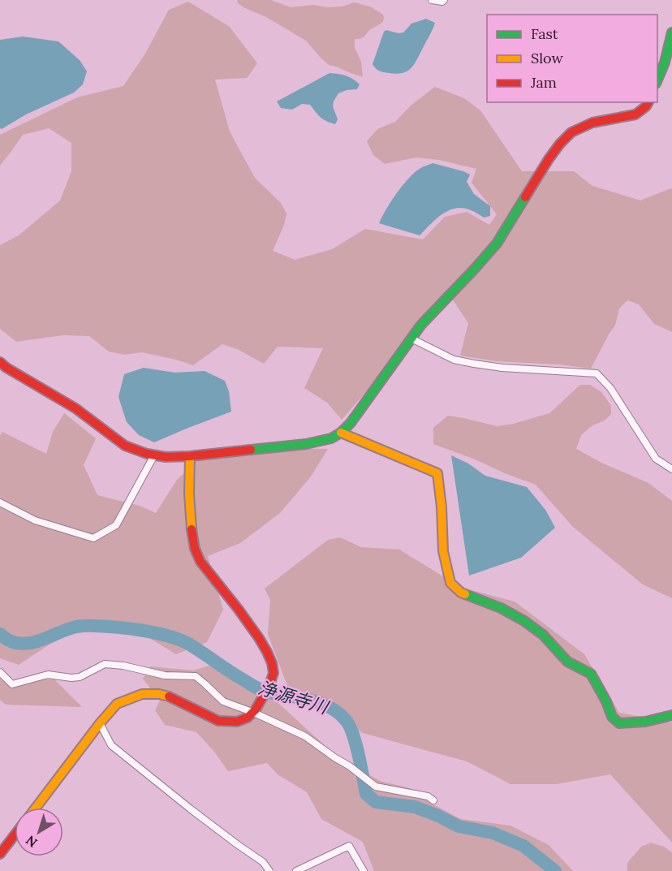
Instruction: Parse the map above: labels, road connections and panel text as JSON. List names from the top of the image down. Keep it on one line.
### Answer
{"water":["浄源寺川"],"legend":["Fast","Slow","Jam"],"north":"bottom left"}
